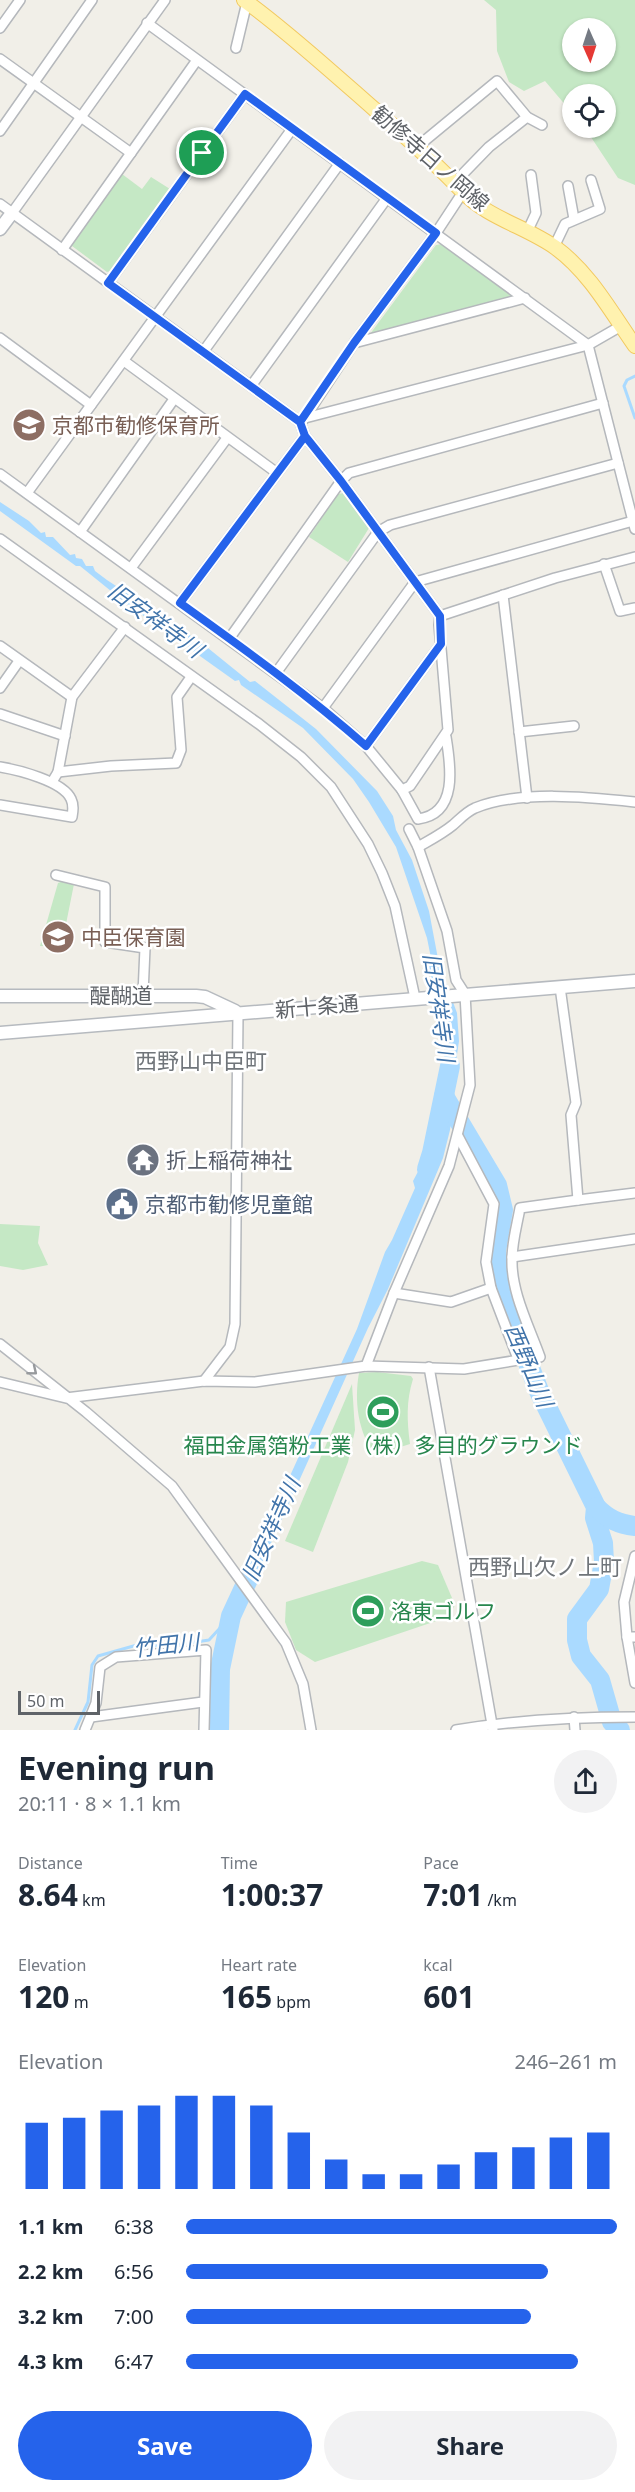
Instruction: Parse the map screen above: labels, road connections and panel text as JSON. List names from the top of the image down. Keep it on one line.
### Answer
{"streets":{"main road":["勧修寺日ノ岡線","醍醐道","新十条通"]},"crossings":[["醍醐道","新十条通"]],"districts":["西野山中臣町","西野山欠ノ上町"],"water":["旧安祥寺川","西野山川","竹田川"],"places":{"school or university":["京都市勧修保育所","中臣保育園"],"temple":["折上稲荷神社"],"public building":["京都市勧修児童館"],"sports":["福田金属箔粉工業（株）多目的グラウンド","洛東ゴルフ"]},"scale_bar":"50 m","north":"bottom","page":{"scale":"50 m","heading":["Evening run","20:11 · 8 × 1.1 km"],"stats":[["Distance","8.64 km"],["Time","1:00:37"],["Pace","7:01 /km"],["Elevation","120 m"],["Heart rate","165 bpm"],["kcal","601"]],"chart":["Elevation","246–261 m"],"list":[{"name":"1.1 km","note":"6:38"},{"name":"2.2 km","note":"6:56"},{"name":"3.2 km","note":"7:00"},{"name":"4.3 km","note":"6:47"}],"buttons":["Save","Share"]}}
